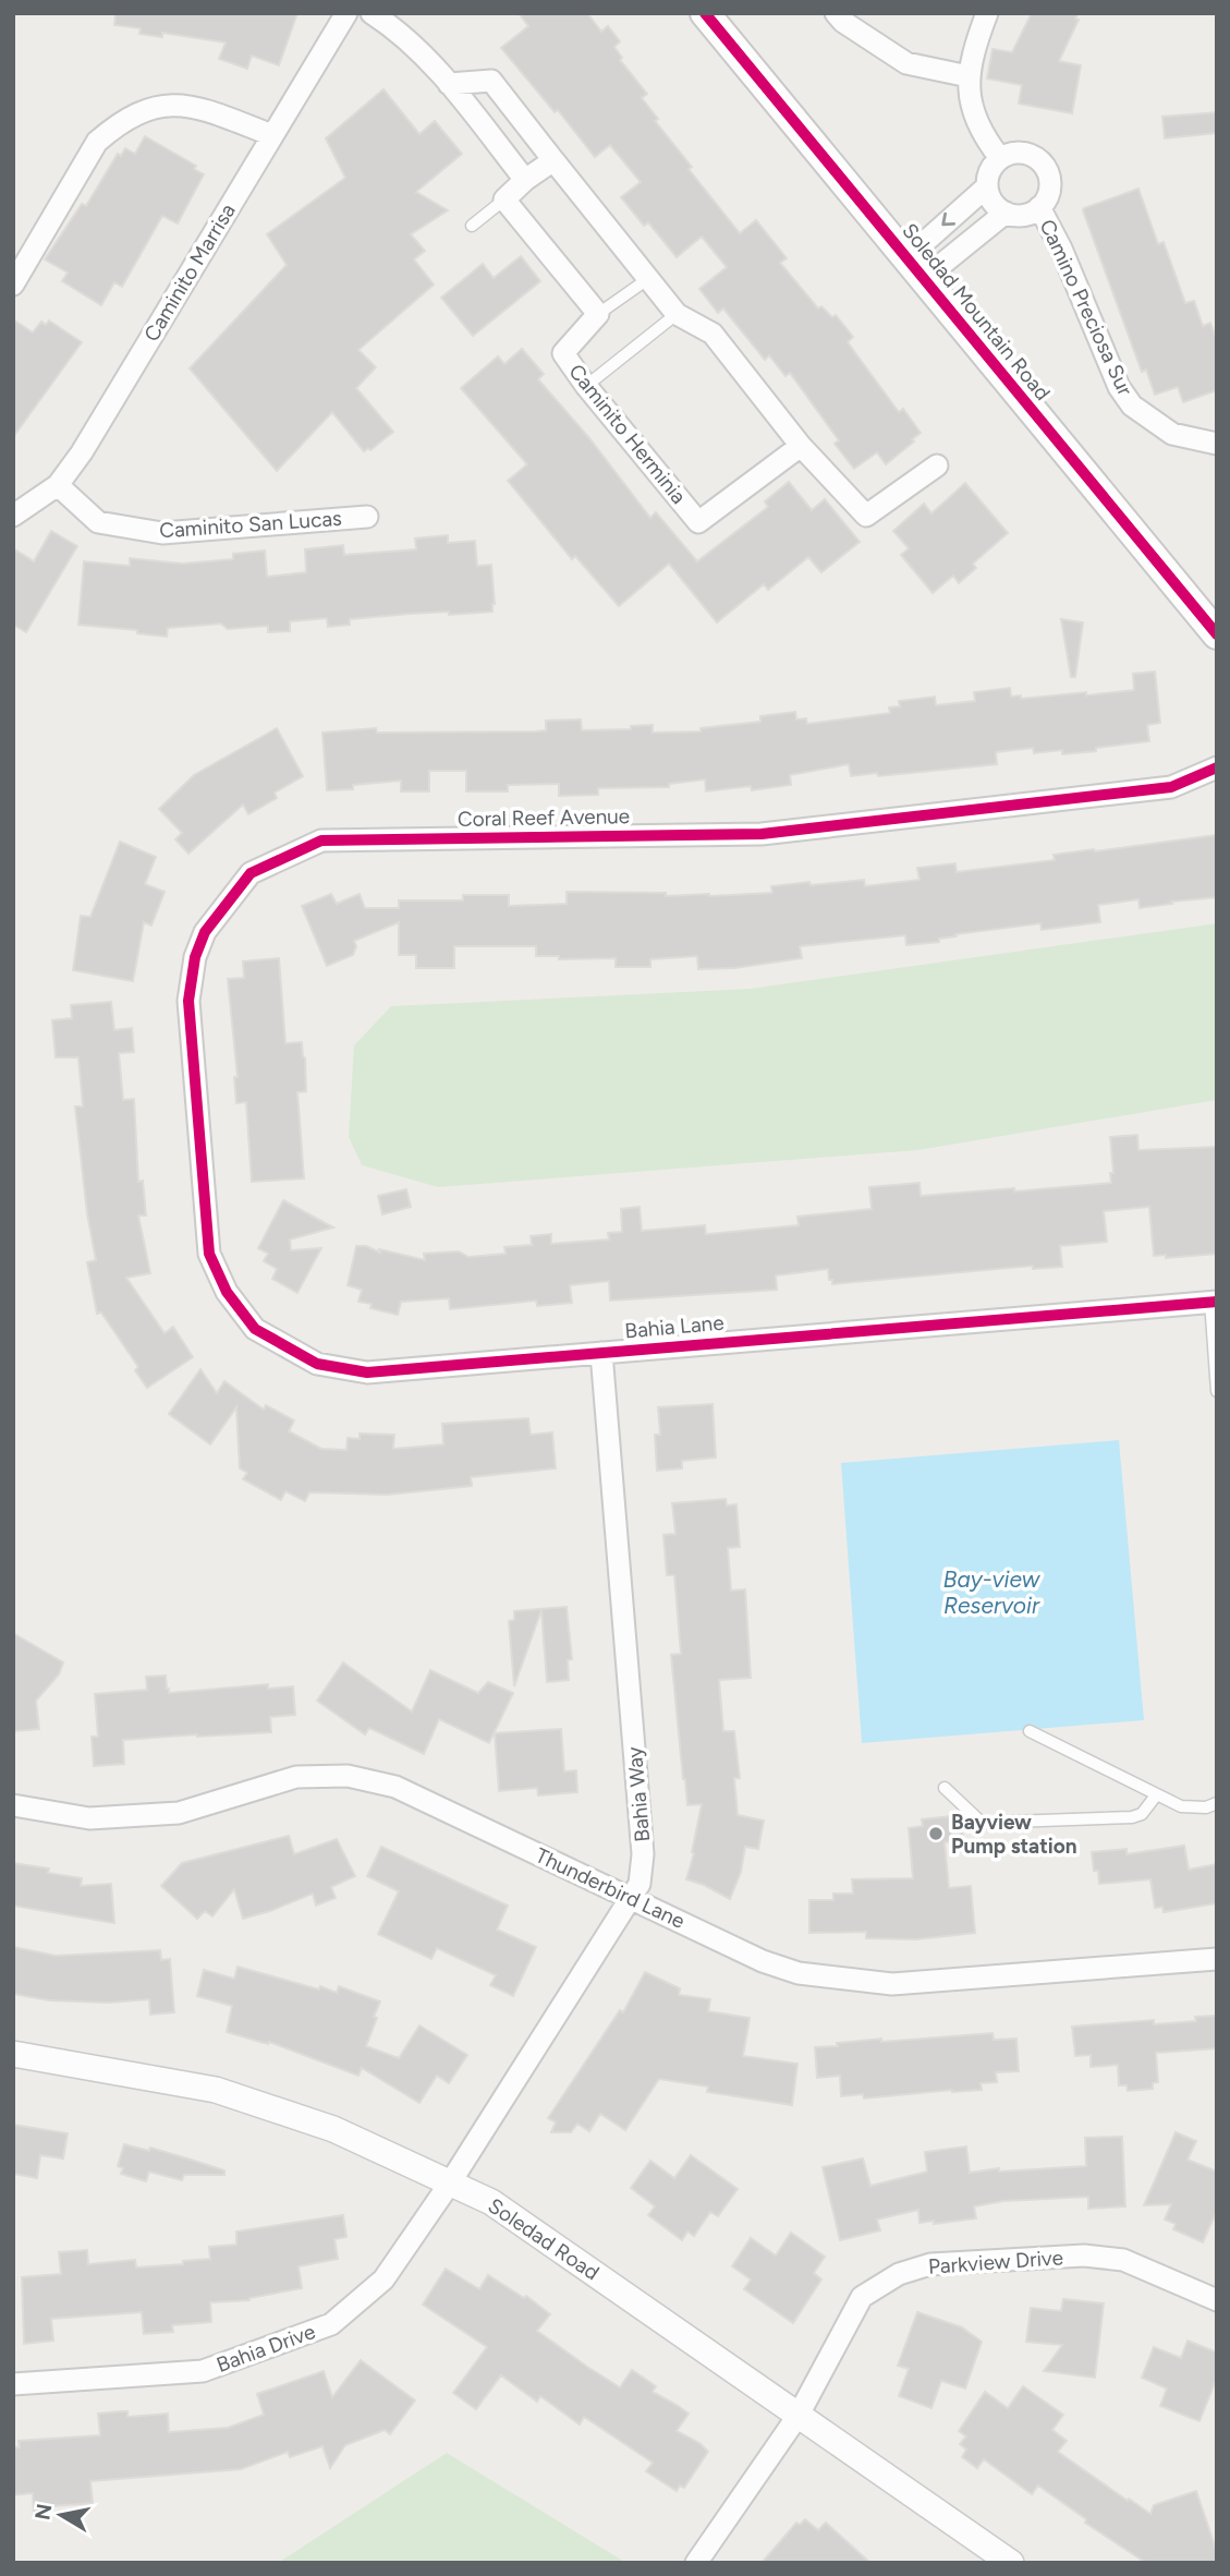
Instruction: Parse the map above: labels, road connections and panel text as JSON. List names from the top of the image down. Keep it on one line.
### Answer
{"streets":{"main road":["Soledad Mountain Road"],"street":["Caminito Marrisa","Camino Preciosa Sur","Caminito Herminia","Caminito San Lucas","Coral Reef Avenue","Bahia Lane","Bahia Way","Thunderbird Lane","Soledad Road","Parkview Drive","Bahia Drive"]},"crossings":[["Caminito Marrisa","Caminito San Lucas"],["Coral Reef Avenue","Bahia Lane"],["Bahia Lane","Bahia Way"],["Bahia Way","Thunderbird Lane"],["Bahia Way","Soledad Road"],["Bahia Way","Bahia Drive"],["Soledad Road","Parkview Drive"],["Soledad Road","Bahia Drive"]],"water":["Bay-view Reservoir"],"places":["Bayview Pump station"],"north":"left"}
